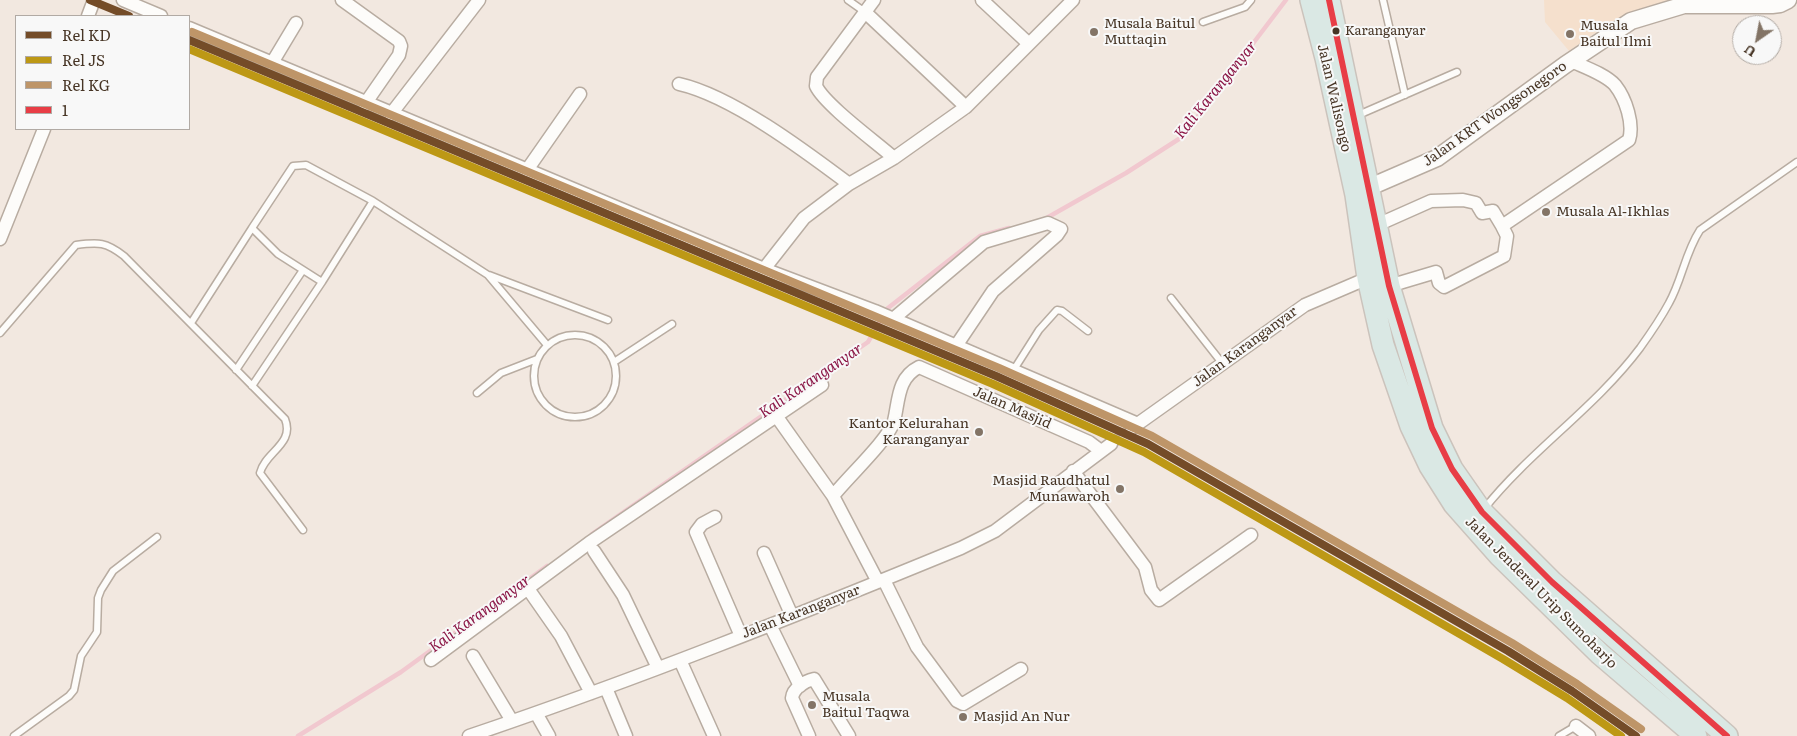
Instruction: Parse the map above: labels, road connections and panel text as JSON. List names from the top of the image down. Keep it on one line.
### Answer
{"streets":{"highway":["Jalan Walisongo","Jalan Jenderal Urip Sumoharjo"],"street":["Jalan KRT Wongsonegoro","Jalan Karanganyar","Jalan Masjid"]},"crossings":[["Jalan Walisongo","Jalan KRT Wongsonegoro"],["Jalan Walisongo","Jalan Jenderal Urip Sumoharjo"],["Jalan KRT Wongsonegoro","Jalan Jenderal Urip Sumoharjo"],["Jalan Karanganyar","Jalan Masjid"],["Jalan Karanganyar","Jalan Jenderal Urip Sumoharjo"]],"water":["Kali Karanganyar"],"places":["Karanganyar","Musala Baitul Muttaqin","Musala Baitul Ilmi","Musala Al-Ikhlas","Kantor Kelurahan Karanganyar","Masjid Raudhatul Munawaroh","Musala Baitul Taqwa","Masjid An Nur"],"lines":["rail line KD","transit line 1","rail line KG","rail line JS"],"legend":["Rel KD","Rel JS","Rel KG","1"],"north":"bottom left"}
